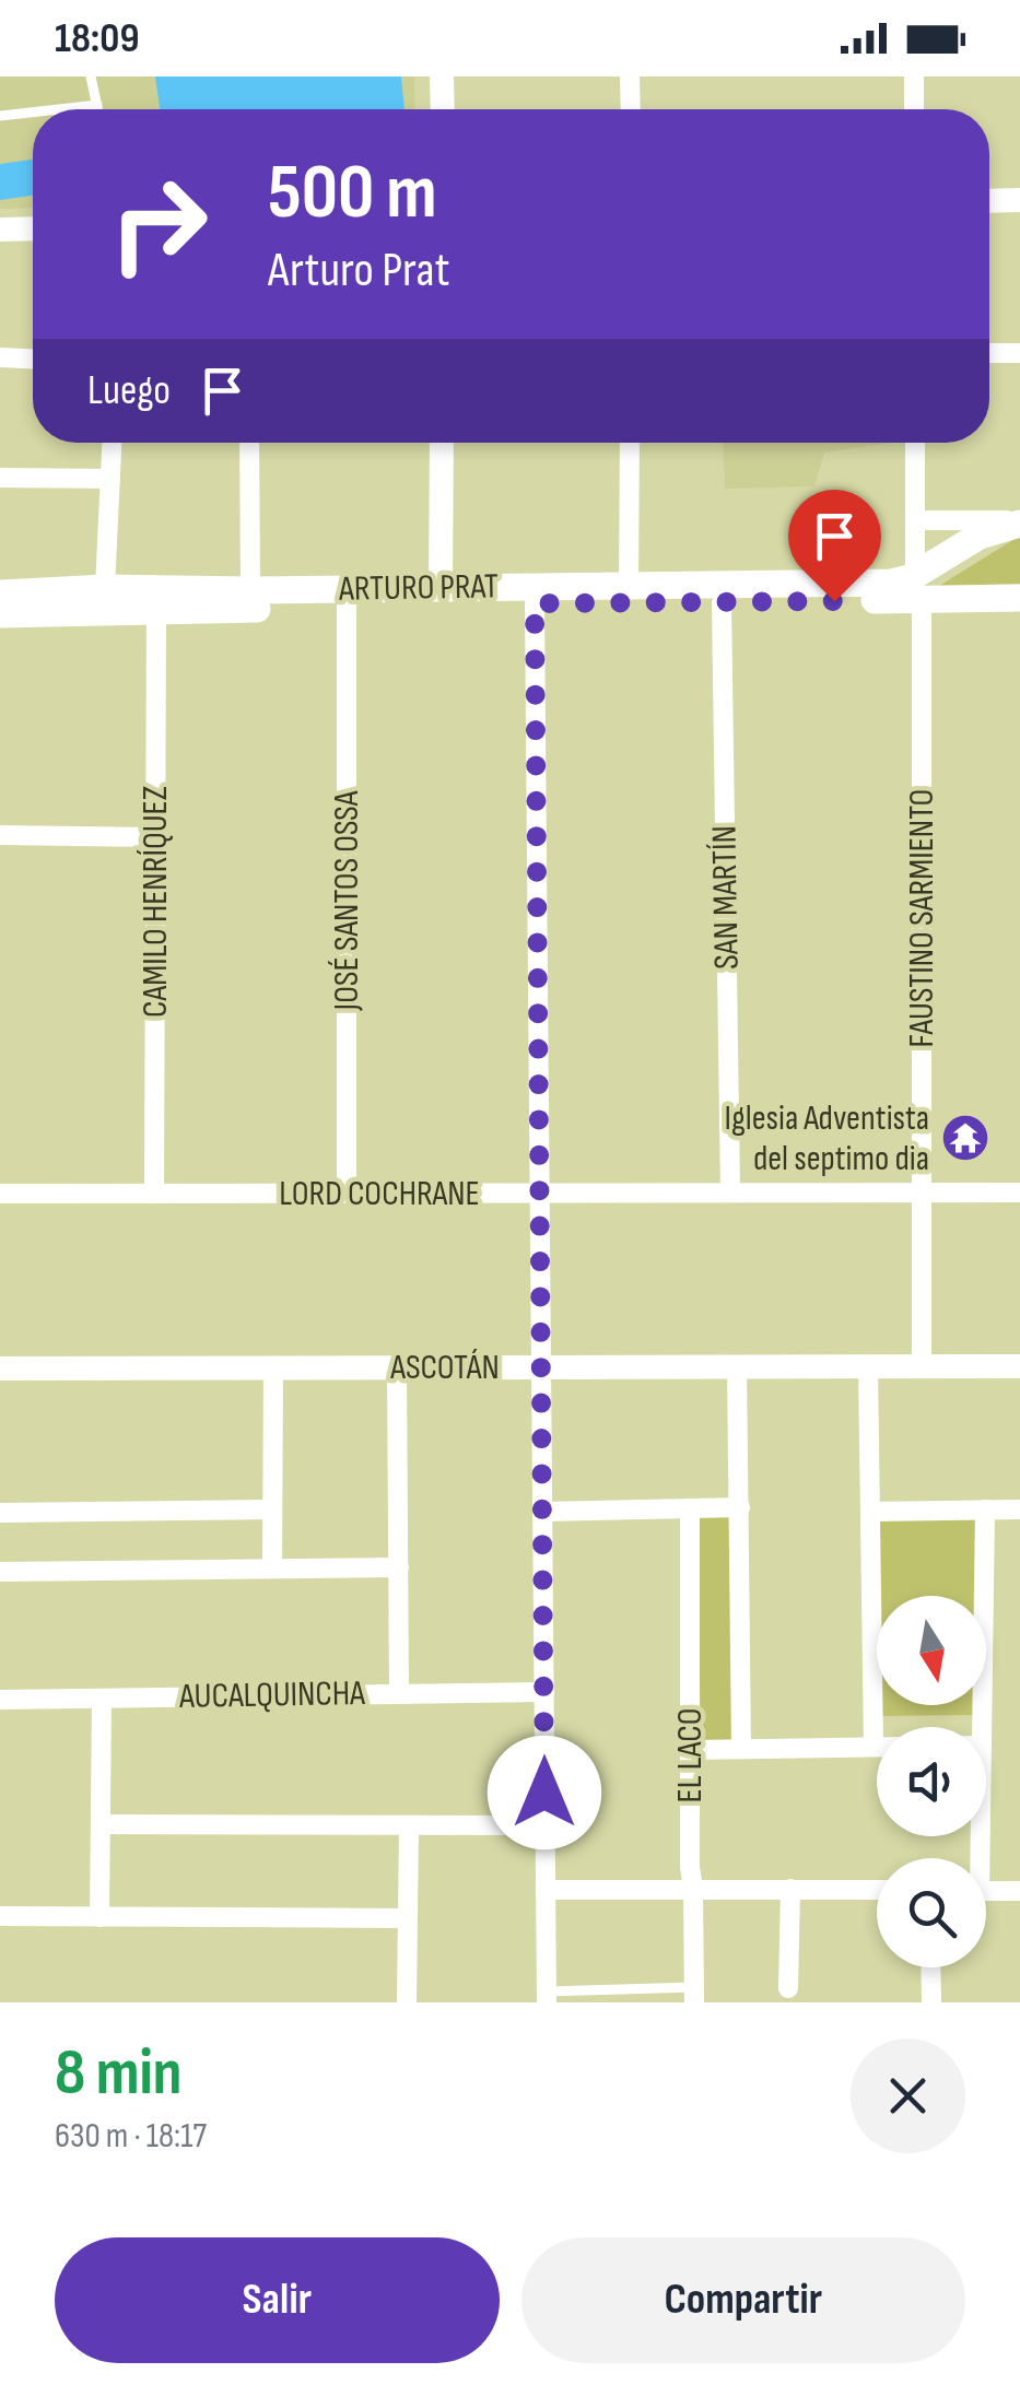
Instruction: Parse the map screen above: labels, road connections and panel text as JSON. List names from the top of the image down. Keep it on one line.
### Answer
{"streets":{"main road":["ARTURO PRAT"],"street":["SAN MARTÍN","JOSÉ SANTOS OSSA","CAMILO HENRÍQUEZ","FAUSTINO SARMIENTO","LORD COCHRANE","ASCOTÁN","AUCALQUINCHA","EL LACO"]},"crossings":[["ARTURO PRAT","SAN MARTÍN"],["ARTURO PRAT","JOSÉ SANTOS OSSA"],["ARTURO PRAT","CAMILO HENRÍQUEZ"],["ARTURO PRAT","FAUSTINO SARMIENTO"],["SAN MARTÍN","LORD COCHRANE"],["JOSÉ SANTOS OSSA","LORD COCHRANE"],["CAMILO HENRÍQUEZ","LORD COCHRANE"],["FAUSTINO SARMIENTO","LORD COCHRANE"],["FAUSTINO SARMIENTO","ASCOTÁN"],["ASCOTÁN","EL LACO"]],"places":{"temple":["Iglesia Adventista del septimo dia"]},"north":"bottom","page":{"status":"18:09","turn":["500 m","Arturo Prat"],"then":"Luego","heading":["8 min","630 m · 18:17"],"buttons":["Salir","Compartir"]}}
